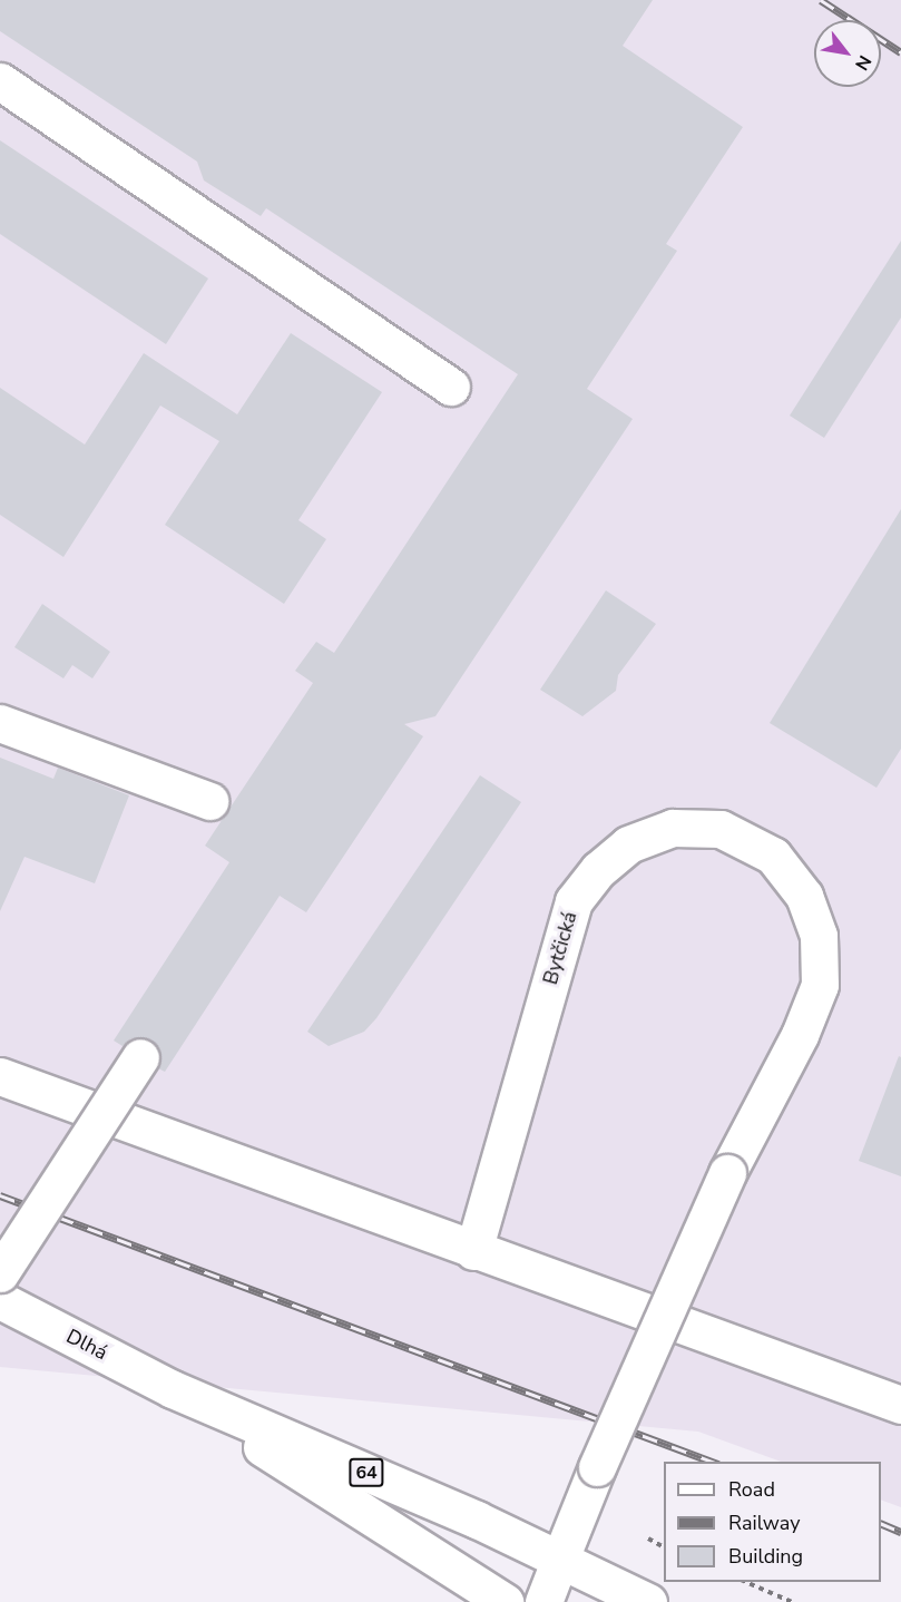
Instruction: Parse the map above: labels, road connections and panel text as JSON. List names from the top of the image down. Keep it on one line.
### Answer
{"streets":{"street":["Bytčická","Dlhá","64"]},"crossings":[["Bytčická","64"],["Dlhá","64"]],"legend":["Road","Railway","Building"],"north":"bottom right"}
